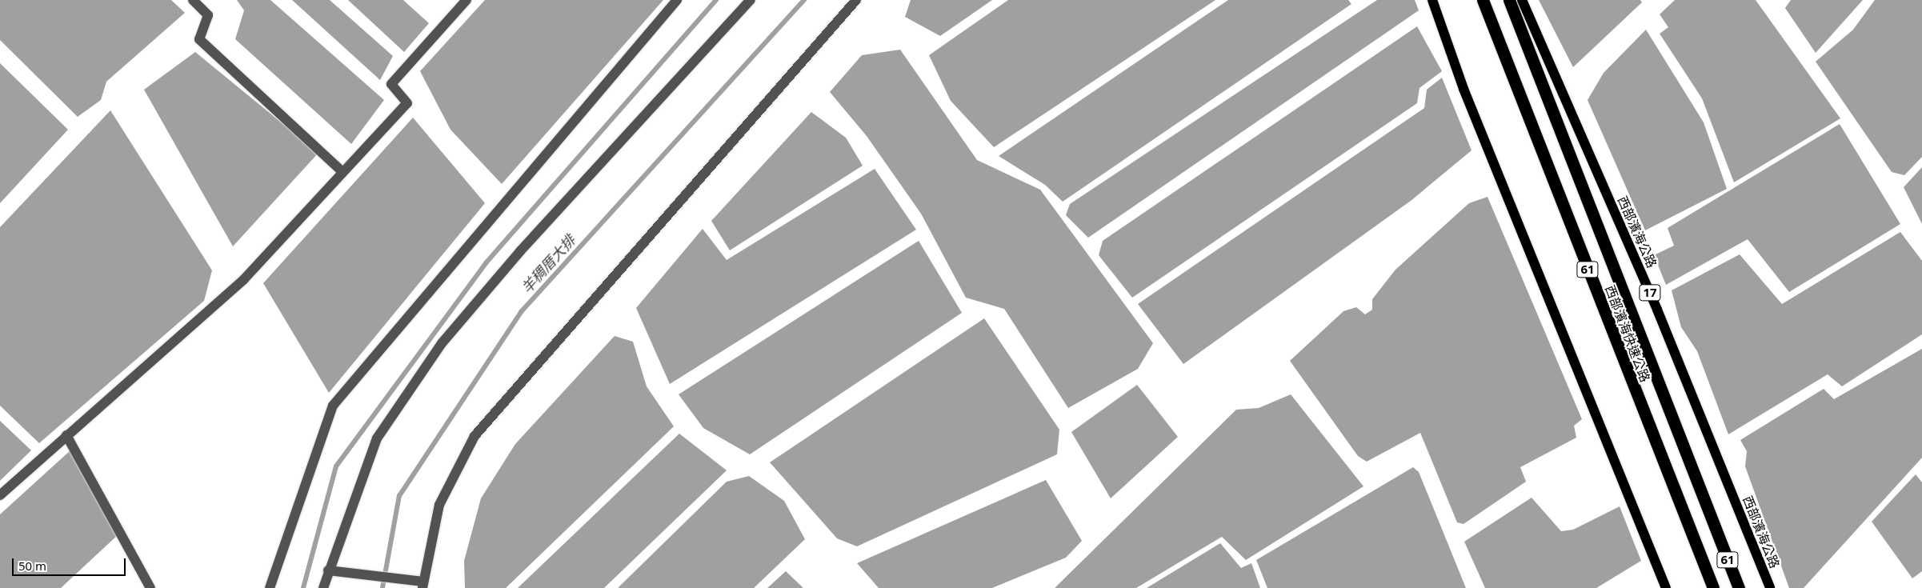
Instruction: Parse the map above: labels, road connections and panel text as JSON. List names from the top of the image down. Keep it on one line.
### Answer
{"streets":{"highway":["61","西部濱海快速公路"],"main road":["西部濱海公路","17"]},"water":["羊稠厝大排"],"scale_bar":"50 m"}
